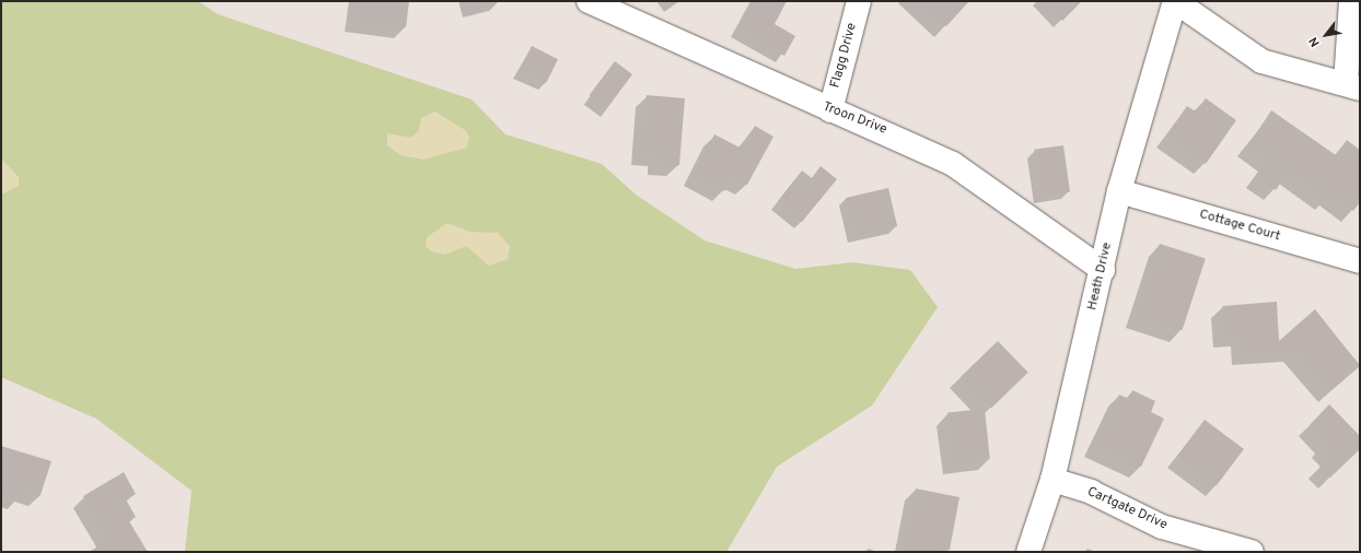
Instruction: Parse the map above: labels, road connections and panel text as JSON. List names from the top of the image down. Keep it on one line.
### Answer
{"streets":{"street":["Flagg Drive","Troon Drive","Cottage Court","Heath Drive","Cartgate Drive"]},"crossings":[["Flagg Drive","Troon Drive"],["Troon Drive","Heath Drive"],["Cottage Court","Heath Drive"],["Heath Drive","Cartgate Drive"]],"north":"bottom left"}
